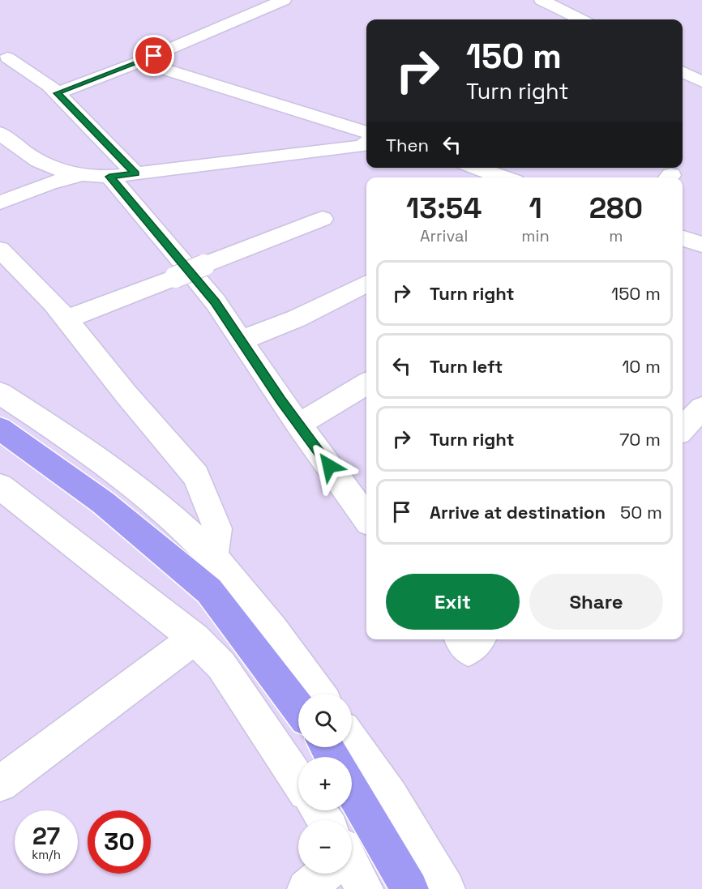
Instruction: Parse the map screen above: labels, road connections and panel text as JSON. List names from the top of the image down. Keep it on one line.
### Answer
{"page":{"turn":["150 m","Turn right"],"then":"Then","eta":["13:54","Arrival","1","min","280","m"],"list":[{"name":"Turn right","value":"150 m"},{"name":"Turn left","value":"10 m"},{"name":"Turn right","value":"70 m"},{"name":"Arrive at destination","value":"50 m"}],"buttons":["Exit","Share"],"map_buttons":["+","−"],"speed":"27 km/h","limit":"30"}}
